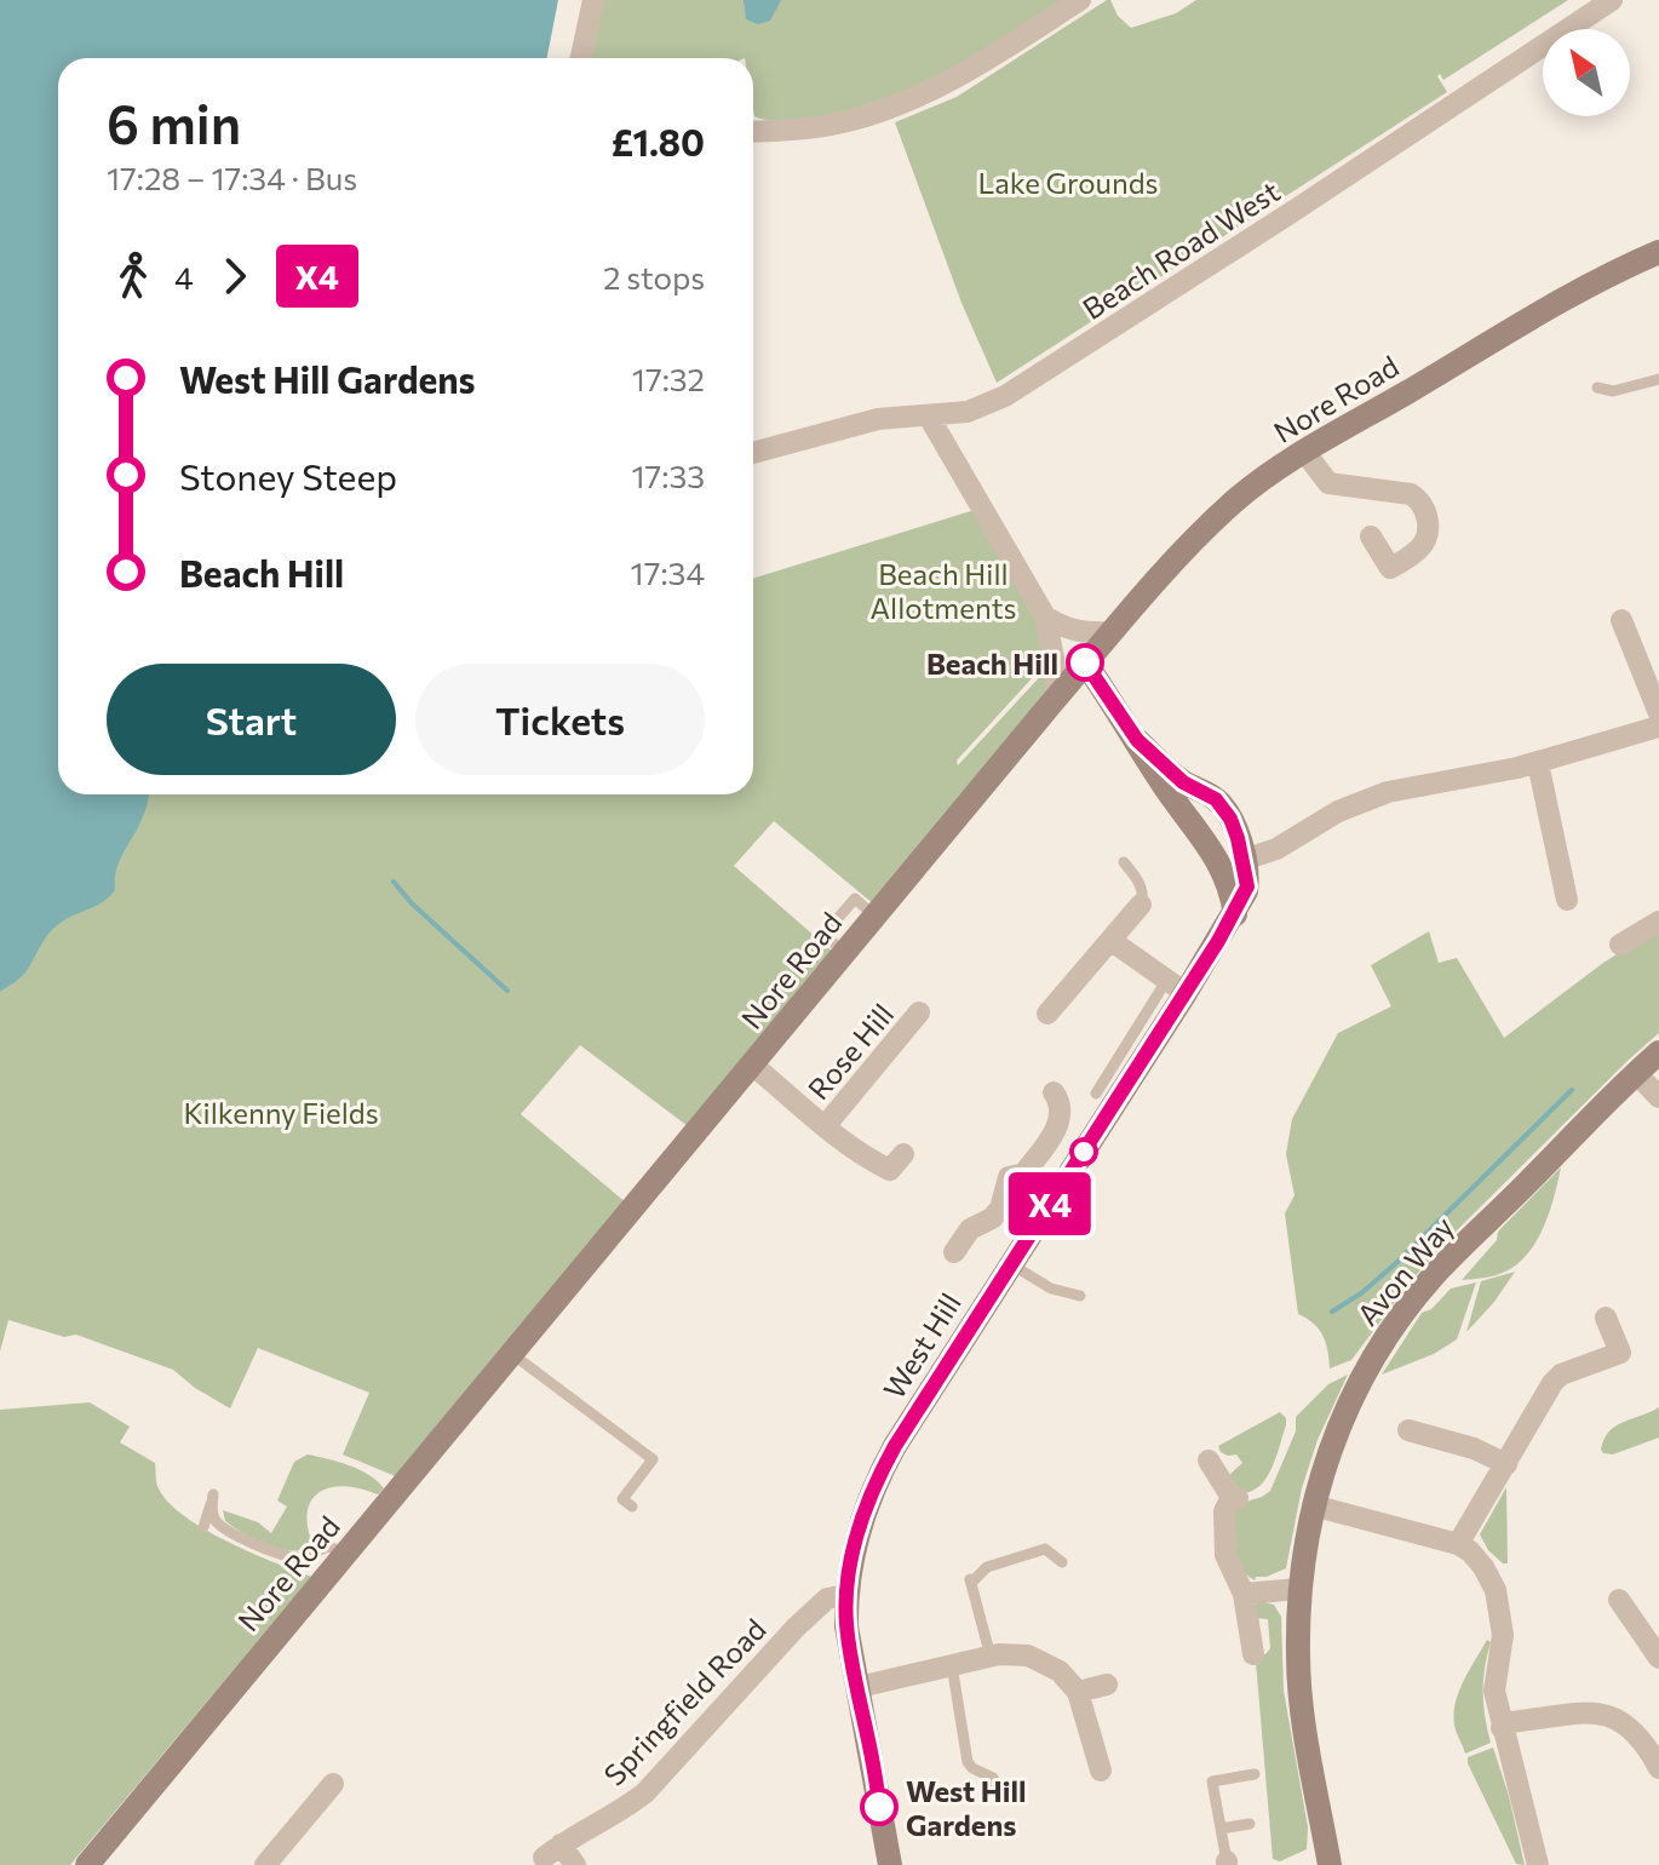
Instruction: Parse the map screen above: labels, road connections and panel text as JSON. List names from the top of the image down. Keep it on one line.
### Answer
{"streets":{"street":["Beach Road West","Nore Road","Rose Hill","Avon Way","West Hill","Springfield Road"]},"crossings":[["Nore Road","Rose Hill"],["Nore Road","West Hill"],["West Hill","Springfield Road"]],"parks":["Lake Grounds","Beach Hill Allotments","Kilkenny Fields"],"places":["Beach Hill","West Hill Gardens"],"lines":["bus line X4"],"north":"top left","page":{"on_map":"X4","heading":["6 min","17:28 – 17:34 · Bus","£1.80"],"legs":["4","X4","2 stops"],"list":[{"name":"West Hill Gardens","value":"17:32"},{"name":"Stoney Steep","value":"17:33"},{"name":"Beach Hill","value":"17:34"}],"buttons":["Start","Tickets"]}}
